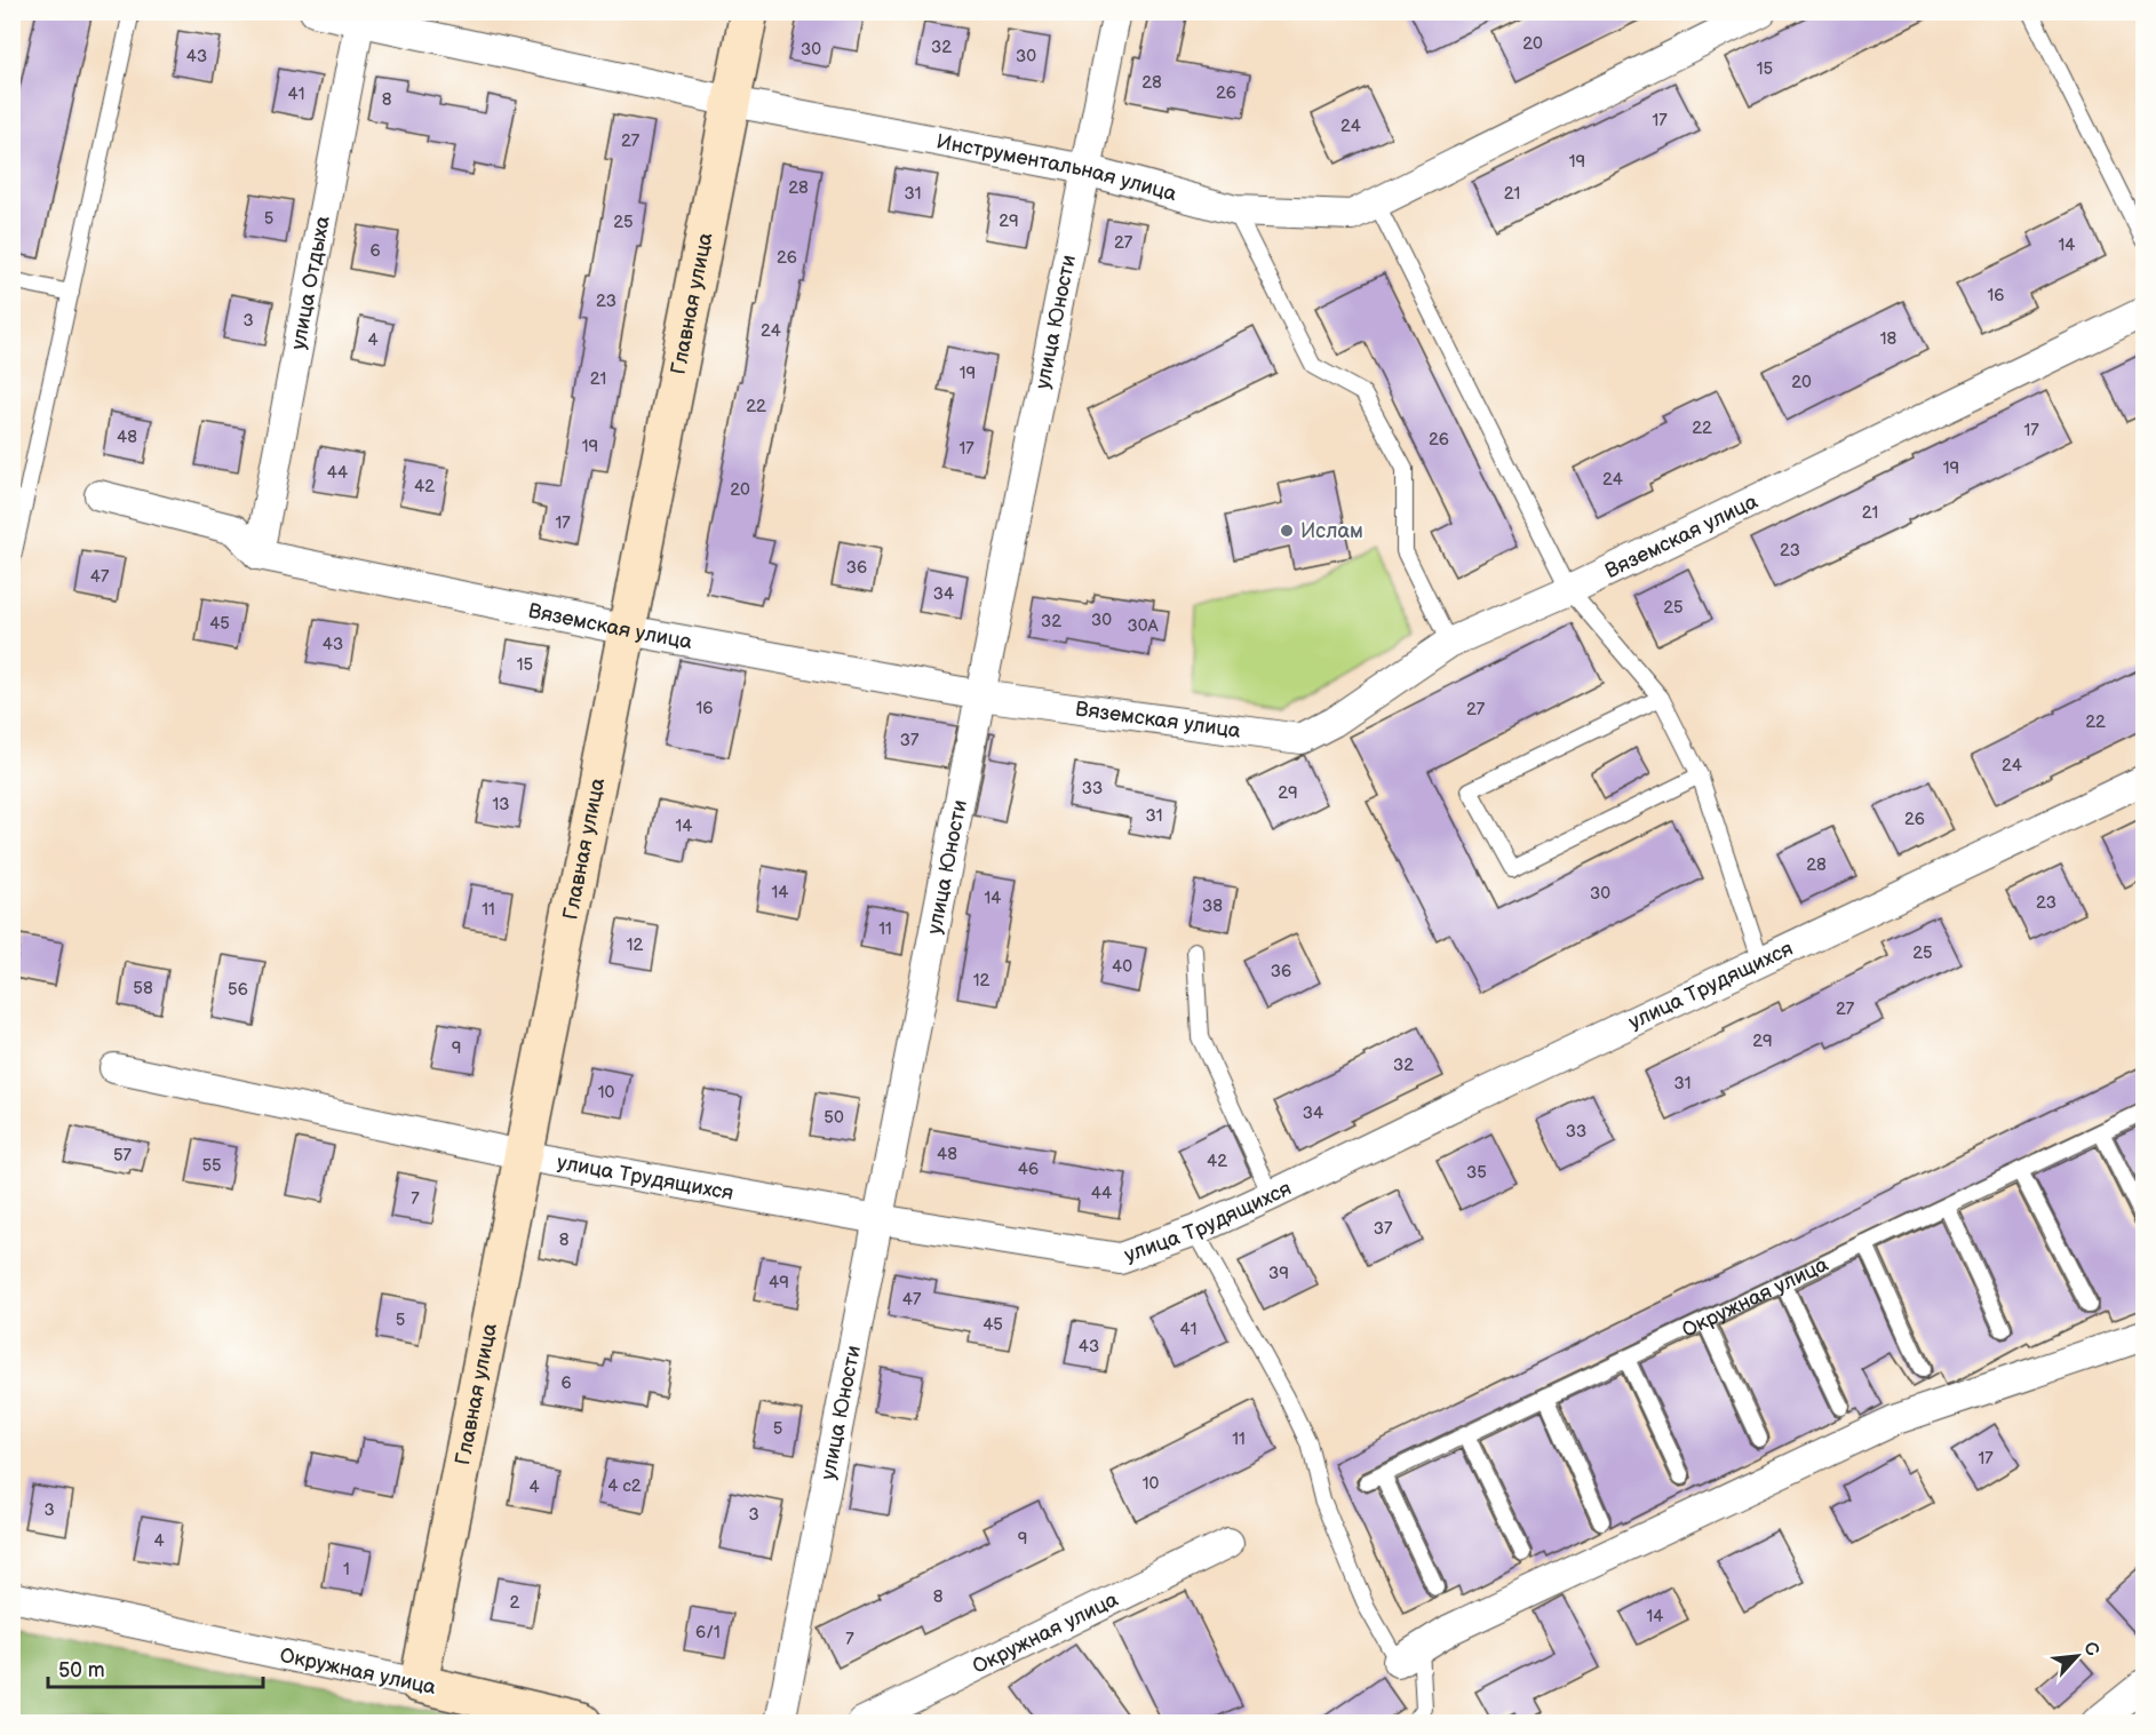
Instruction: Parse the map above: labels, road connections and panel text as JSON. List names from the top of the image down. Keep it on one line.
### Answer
{"streets":{"street":["Инструментальная улица","улица Отдыха","Главная улица","улица Юности","Вяземская улица","улица Трудящихся","Окружная улица"]},"crossings":[["Инструментальная улица","улица Отдыха"],["Инструментальная улица","Главная улица"],["Инструментальная улица","улица Юности"],["улица Отдыха","Вяземская улица"],["Главная улица","Вяземская улица"],["Главная улица","улица Трудящихся"],["Главная улица","Окружная улица"],["улица Юности","Вяземская улица"],["улица Юности","улица Трудящихся"]],"places":["Ислам"],"house_numbers":["20","32","30","43","30","15","28","26","41","8","17","24","27","19","28","31","21","5","29","25","27","14","6","26","16","23","3","24","18","4","19","21","20","22","22","17","48","26","19","17","19","44","24","42","20","21","17","23","36","47","34","25","30","32","45","30А","43","15","16","27","22","37","24","33","29","13","31","26","14","28","14","30","14","23","38","11","11","12","25","40","36","12","58","56","27","29","9","32","31","10","34","50","33","48","57","42","55","46","35","44","7","37","8","39","49","47","5","45","41","43","6","5","11","17","10","4 с2","4","3","3","9","4","1","8","2","14","6/1","7"],"scale_bar":"50 m","north":"top right"}
